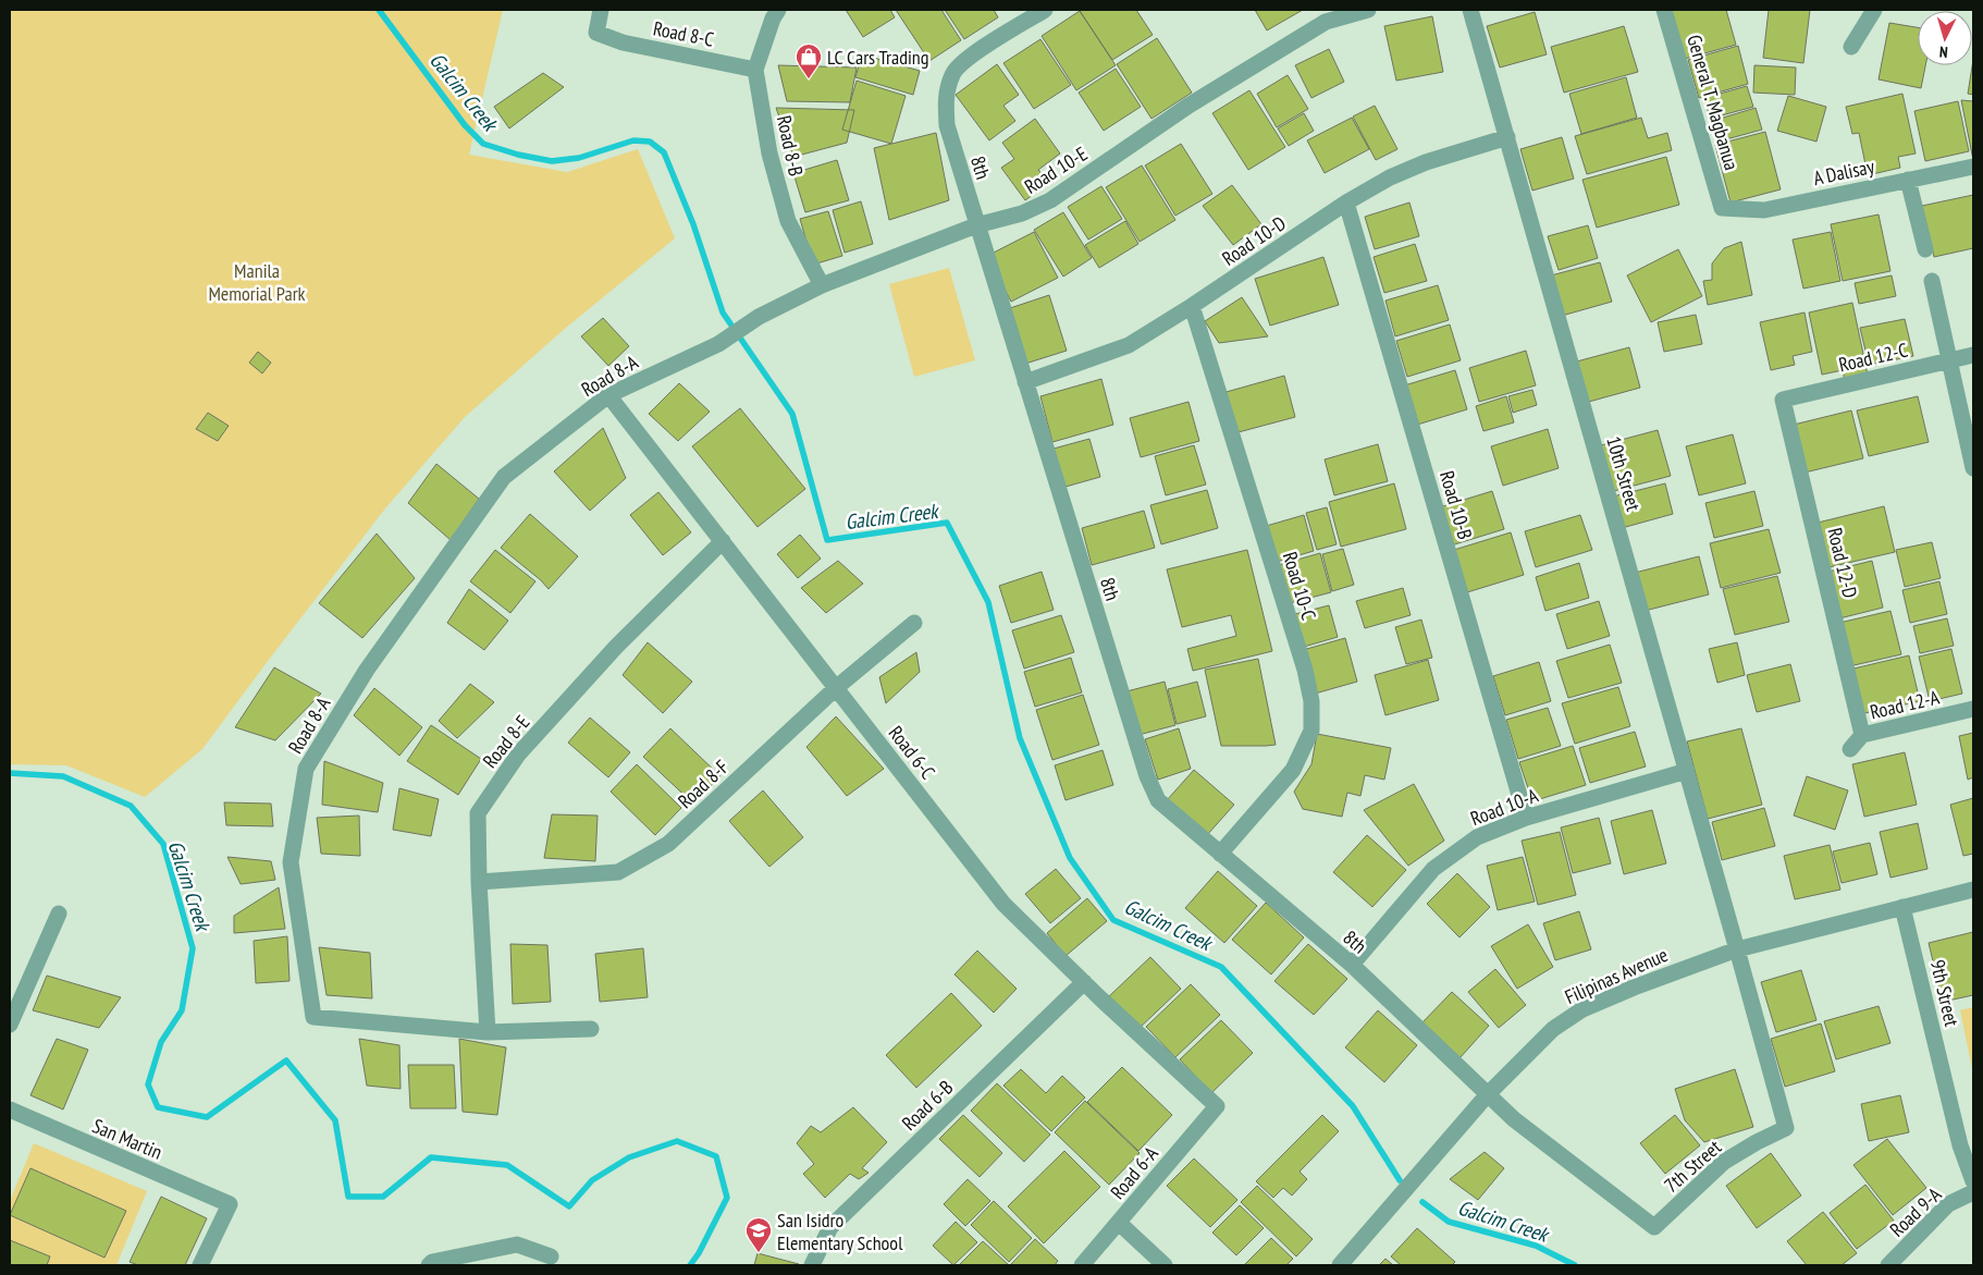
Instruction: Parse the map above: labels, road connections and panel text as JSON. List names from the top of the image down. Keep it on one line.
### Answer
{"streets":{"street":["Road 8-C","General T. Magbanua","Road 8-B","8th","Road 10-E","A Dalisay","Road 10-D","Road 12-C","Road 8-A","10th Street","Road 10-B","Road 12-D","Road 10-C","Road 12-A","Road 8-E","Road 6-C","Road 8-F","Road 10-A","Filipinas Avenue","9th Street","Road 6-B","San Martin","7th Street","Road 6-A","Road 9-A"]},"crossings":[["Road 8-C","Road 8-B"],["General T. Magbanua","A Dalisay"],["Road 8-B","Road 10-E"],["8th","Road 10-E"],["8th","Road 10-D"],["8th","Road 10-C"],["8th","Road 10-A"],["8th","Filipinas Avenue"],["8th","7th Street"],["Road 10-E","Road 8-A"],["Road 10-D","10th Street"],["Road 10-D","Road 10-B"],["Road 10-D","Road 10-C"],["Road 12-C","Road 12-D"],["Road 8-A","Road 8-E"],["Road 8-A","Road 6-C"],["10th Street","Road 10-A"],["10th Street","Filipinas Avenue"],["10th Street","7th Street"],["Road 10-B","Road 10-A"],["Road 12-D","Road 12-A"],["Road 8-E","Road 6-C"],["Road 8-E","Road 8-F"],["Road 6-C","Road 8-F"],["Road 6-C","Road 6-B"],["Road 6-C","Road 6-A"],["Filipinas Avenue","9th Street"],["Filipinas Avenue","7th Street"]],"water":["Galcim Creek"],"parks":["Manila Memorial Park"],"places":{"shop":["LC Cars Trading"],"school or university":["San Isidro Elementary School"]},"north":"bottom"}
